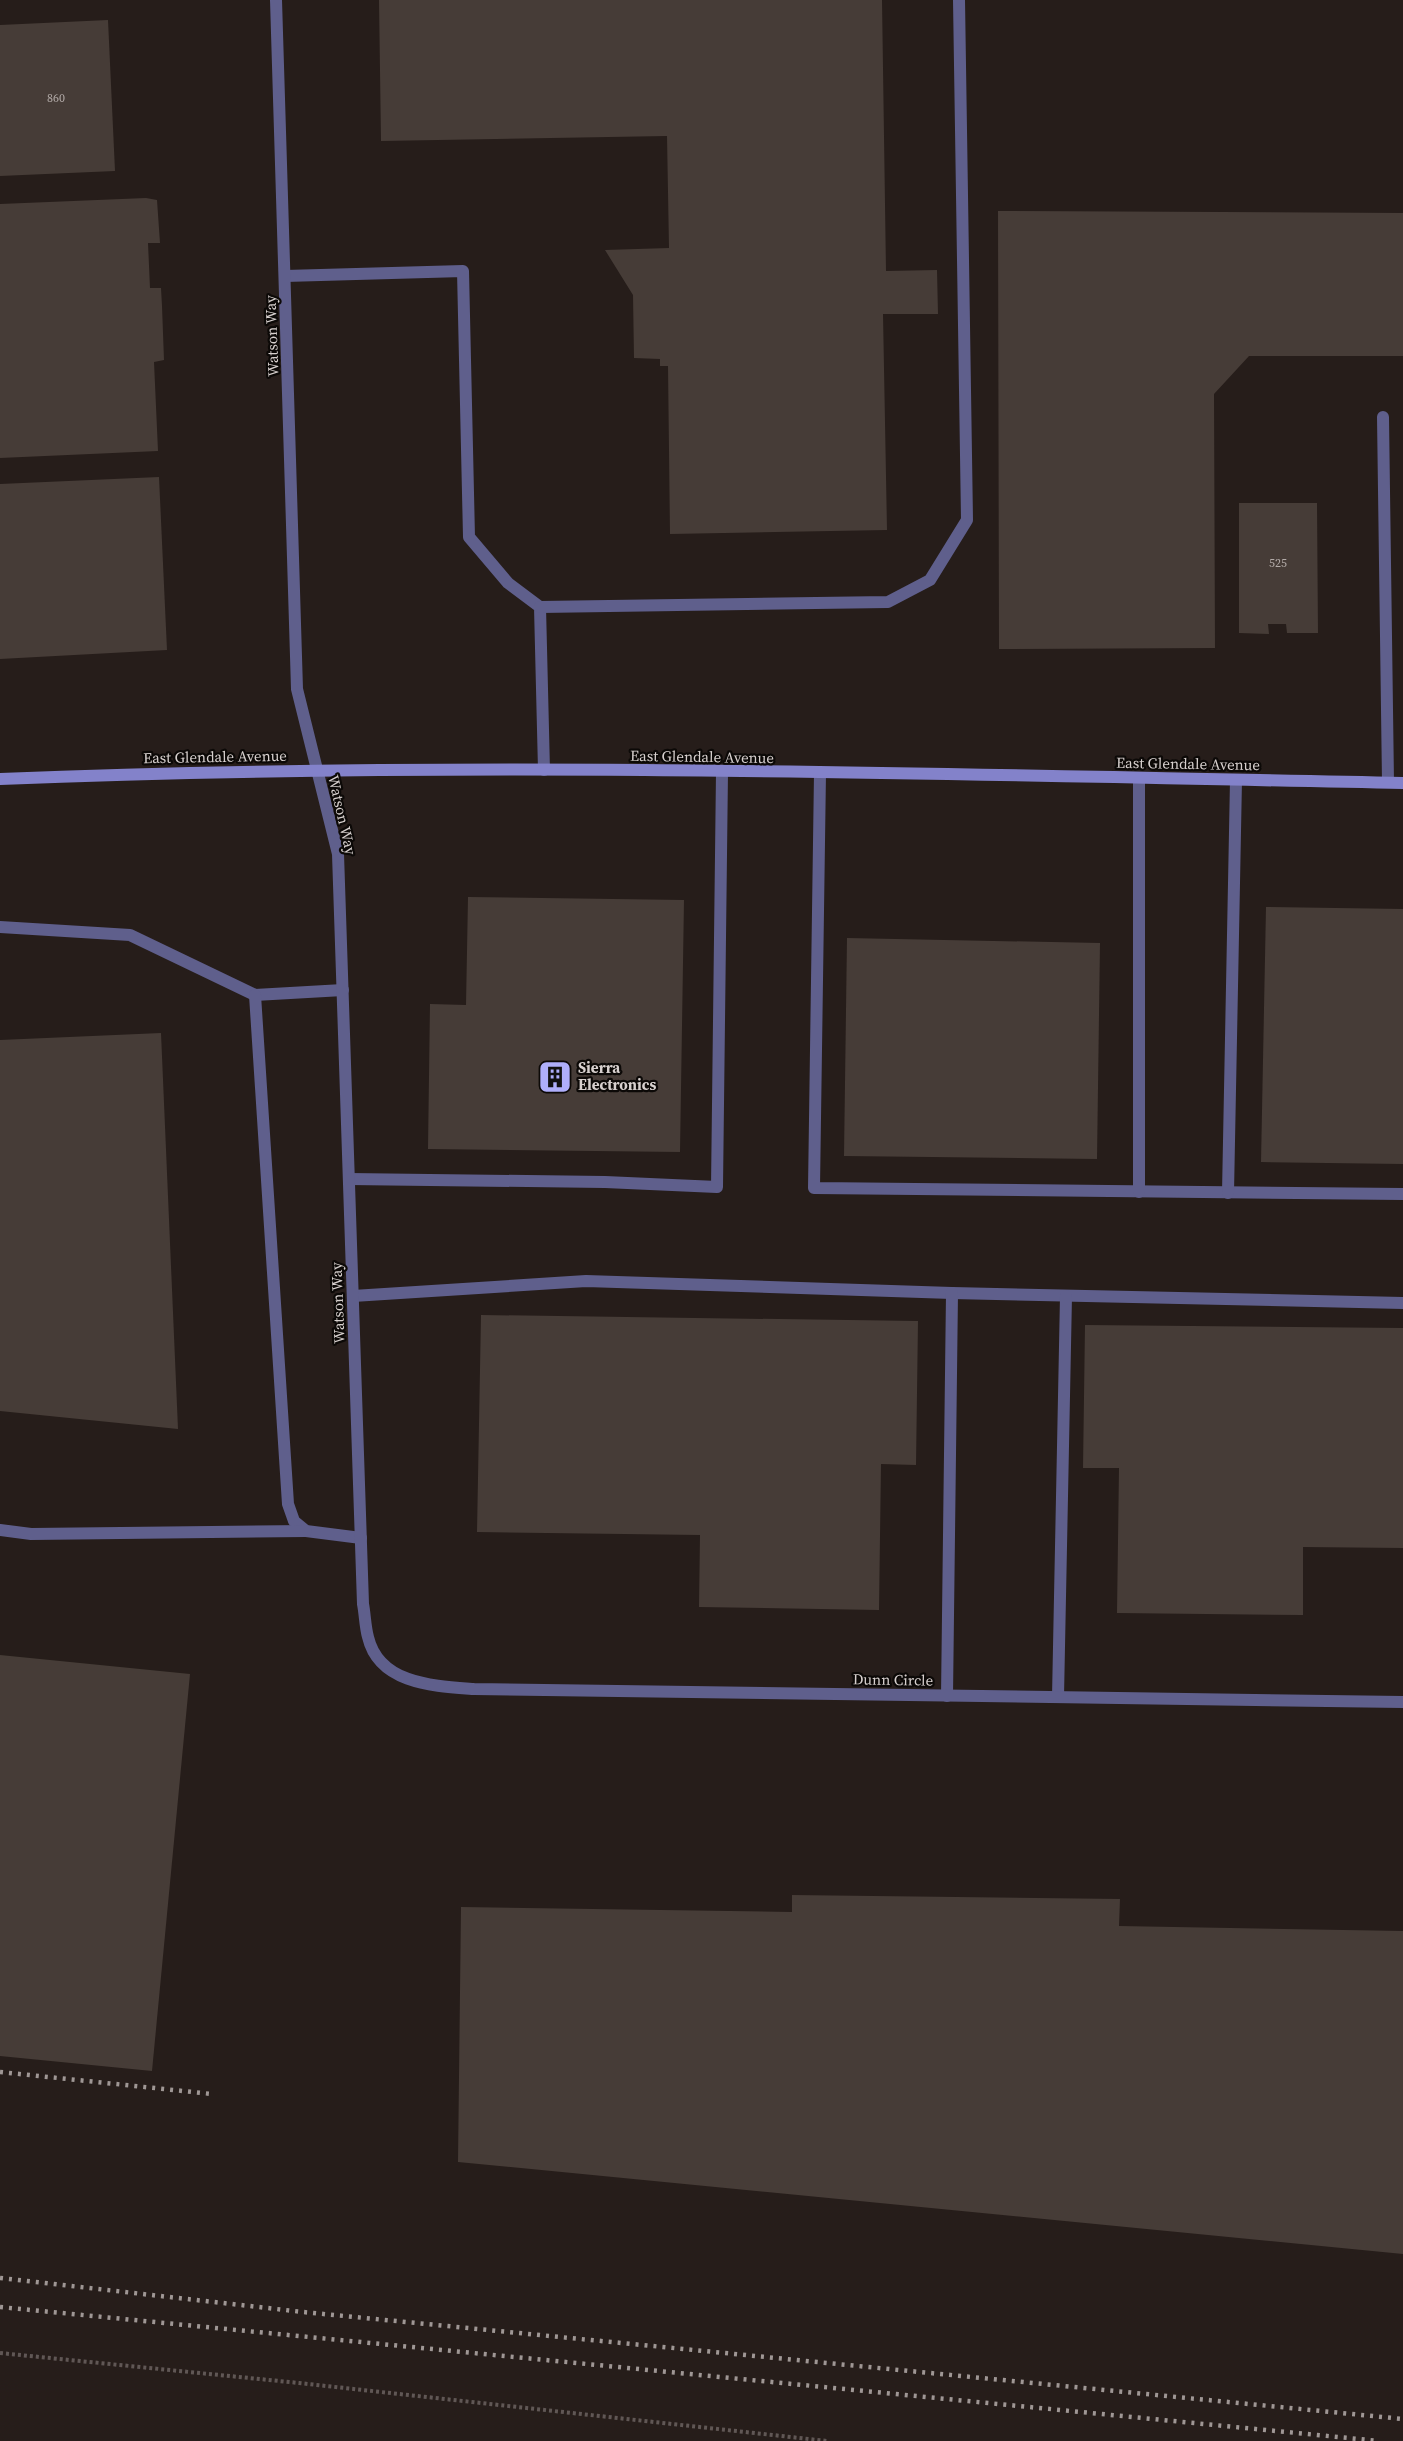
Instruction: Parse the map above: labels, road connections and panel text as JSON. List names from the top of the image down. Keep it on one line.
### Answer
{"streets":{"street":["Watson Way","East Glendale Avenue","Dunn Circle"]},"crossings":[["Watson Way","East Glendale Avenue"],["Watson Way","Dunn Circle"]],"places":{"building":["Sierra Electronics"]},"house_numbers":["860","525"]}
